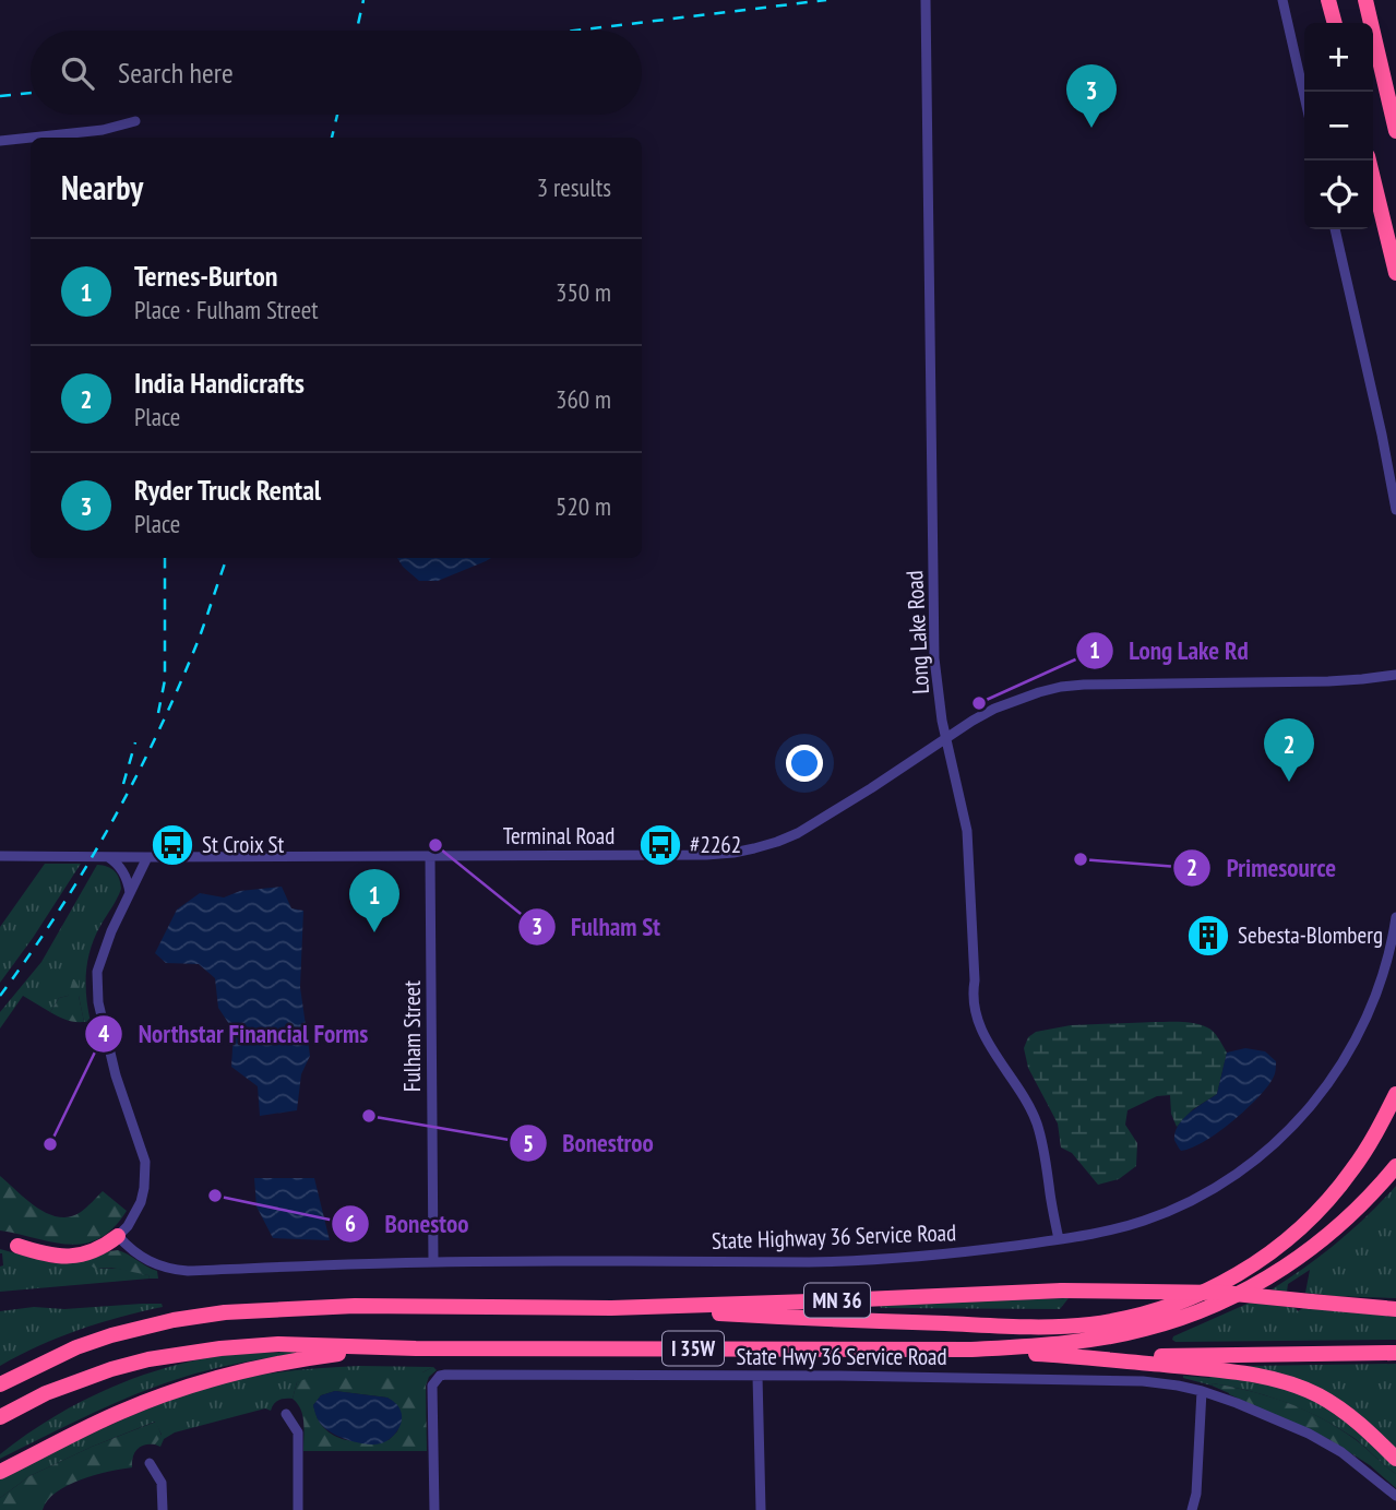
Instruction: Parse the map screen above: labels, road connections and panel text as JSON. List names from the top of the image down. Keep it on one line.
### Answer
{"streets":{"highway":["MN 36","I 35W"],"street":["Long Lake Road","Terminal Road","Fulham Street","State Highway 36 Service Road","State Hwy 36 Service Road"]},"crossings":[["Long Lake Road","Terminal Road"],["Long Lake Road","State Highway 36 Service Road"],["Terminal Road","Fulham Street"],["Fulham Street","State Highway 36 Service Road"],["MN 36","I 35W"]],"places":{"other":["Long Lake Rd","Fulham St","Primesource","Bonestroo","Northstar Financial Forms","Bonestoo"],"bus stop":["St Croix St","#2262"],"building":["Sebesta-Blomberg"]},"page":{"map_buttons":["+","−"],"search":"Search here","pins":["3","2","1"],"heading":["Nearby","3 results"],"list":[{"mark":"1","name":"Ternes-Burton","note":"Place · Fulham Street","value":"350 m"},{"mark":"2","name":"India Handicrafts","note":"Place","value":"360 m"},{"mark":"3","name":"Ryder Truck Rental","note":"Place","value":"520 m"}]}}
